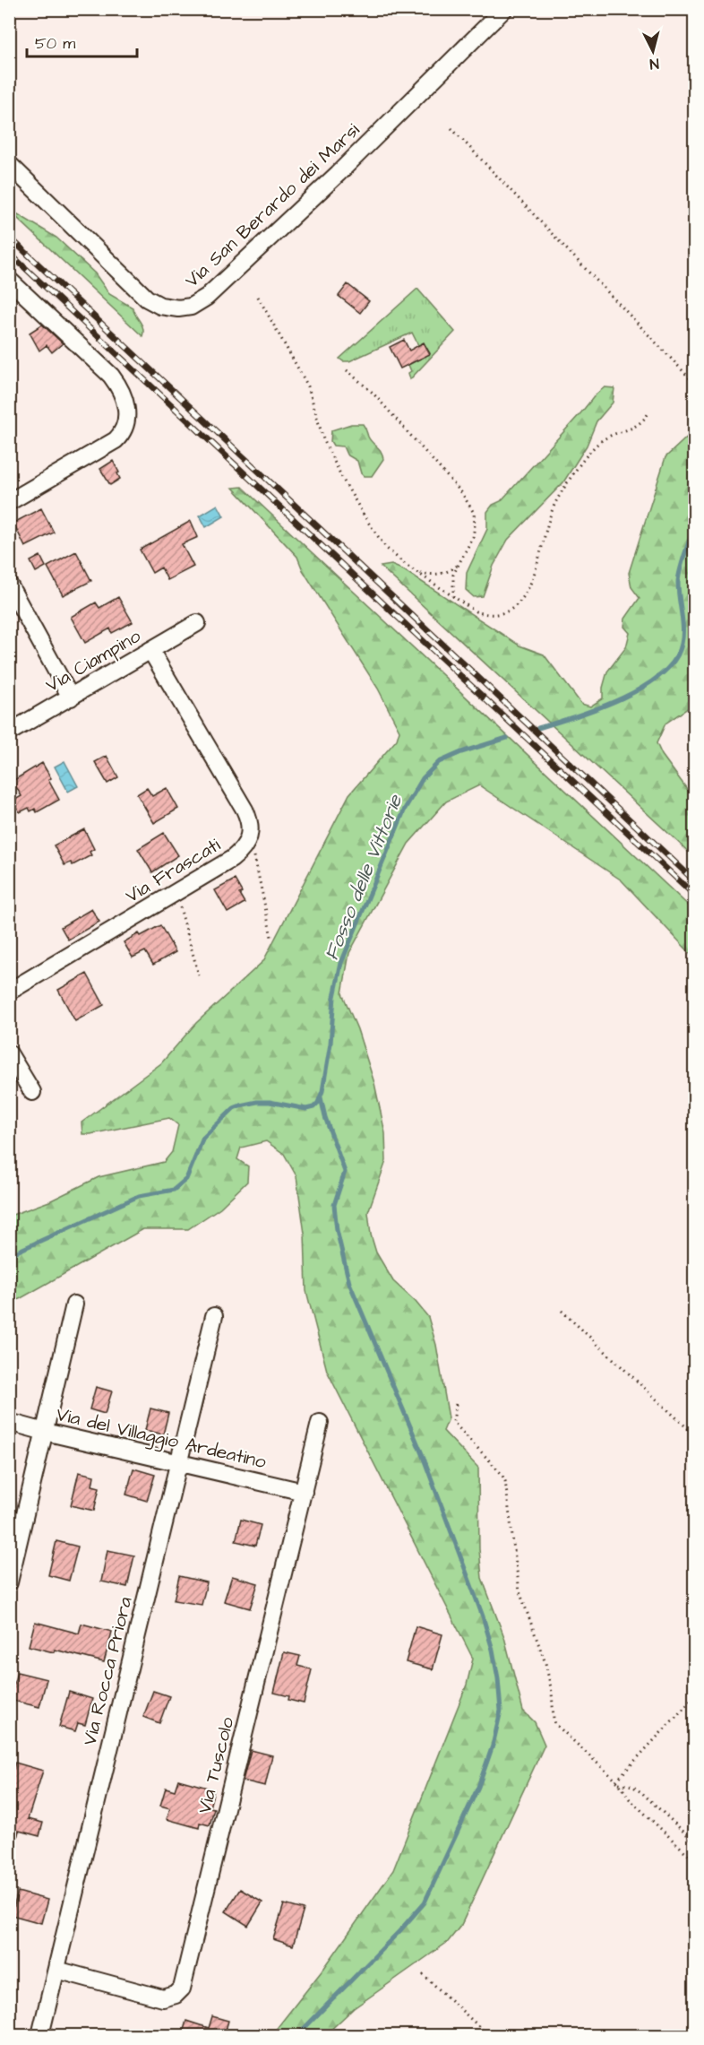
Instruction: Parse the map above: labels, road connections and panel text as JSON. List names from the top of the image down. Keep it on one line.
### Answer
{"streets":{"street":["Via San Berardo dei Marsi","Via Ciampino","Via Frascati","Via del Villaggio Ardeatino","Via Rocca Priora","Via Tuscolo"]},"crossings":[["Via del Villaggio Ardeatino","Via Rocca Priora"],["Via del Villaggio Ardeatino","Via Tuscolo"],["Via Rocca Priora","Via Tuscolo"]],"water":["Fosso delle Vittorie"],"scale_bar":"50 m","north":"bottom"}
